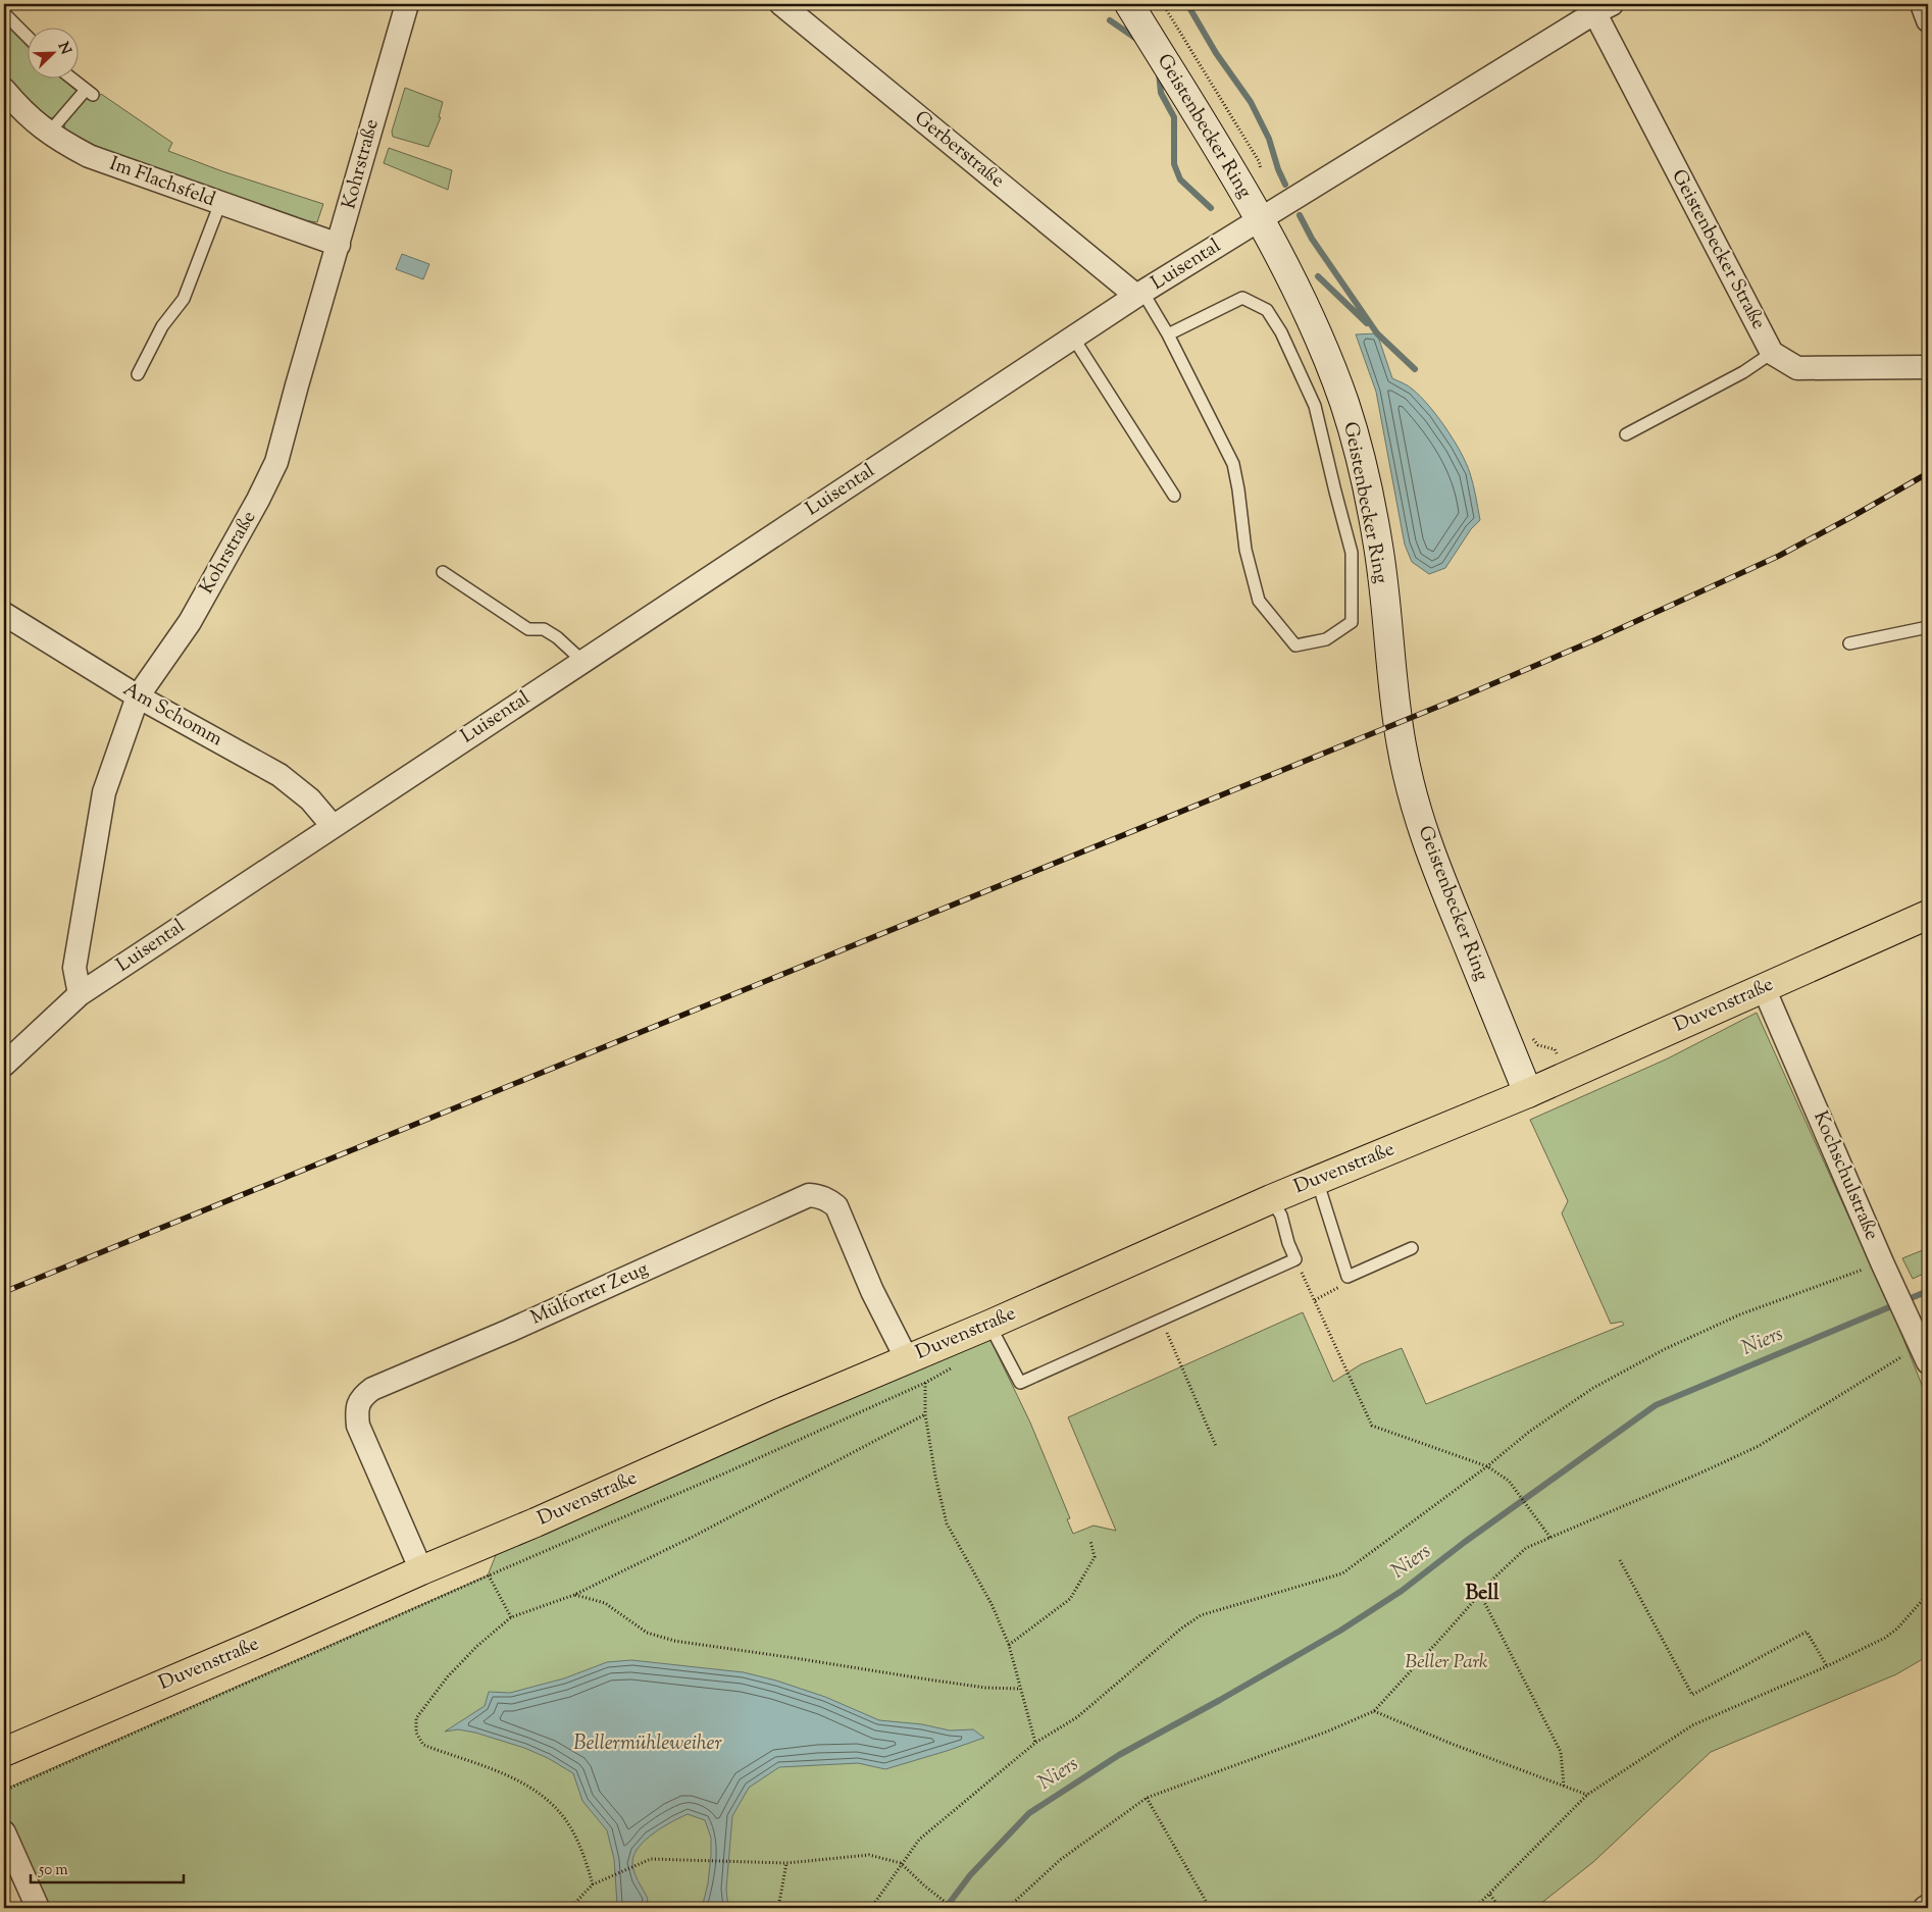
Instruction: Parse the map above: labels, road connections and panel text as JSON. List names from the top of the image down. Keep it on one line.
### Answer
{"streets":{"main road":["Geistenbecker Ring","Duvenstraße"],"street":["Gerberstraße","Kohrstraße","Im Flachsfeld","Geistenbecker Straße","Luisental","Am Schomm","Kochschulstraße","Mülforter Zeug"]},"crossings":[["Geistenbecker Ring","Luisental"],["Geistenbecker Ring","Duvenstraße"],["Gerberstraße","Luisental"],["Kohrstraße","Im Flachsfeld"],["Kohrstraße","Luisental"],["Kohrstraße","Am Schomm"],["Geistenbecker Straße","Luisental"],["Luisental","Am Schomm"],["Duvenstraße","Kochschulstraße"],["Duvenstraße","Mülforter Zeug"]],"districts":["Bell"],"water":["Niers","Bellermühleweiher"],"parks":["Beller Park"],"scale_bar":"50 m","north":"top right"}
